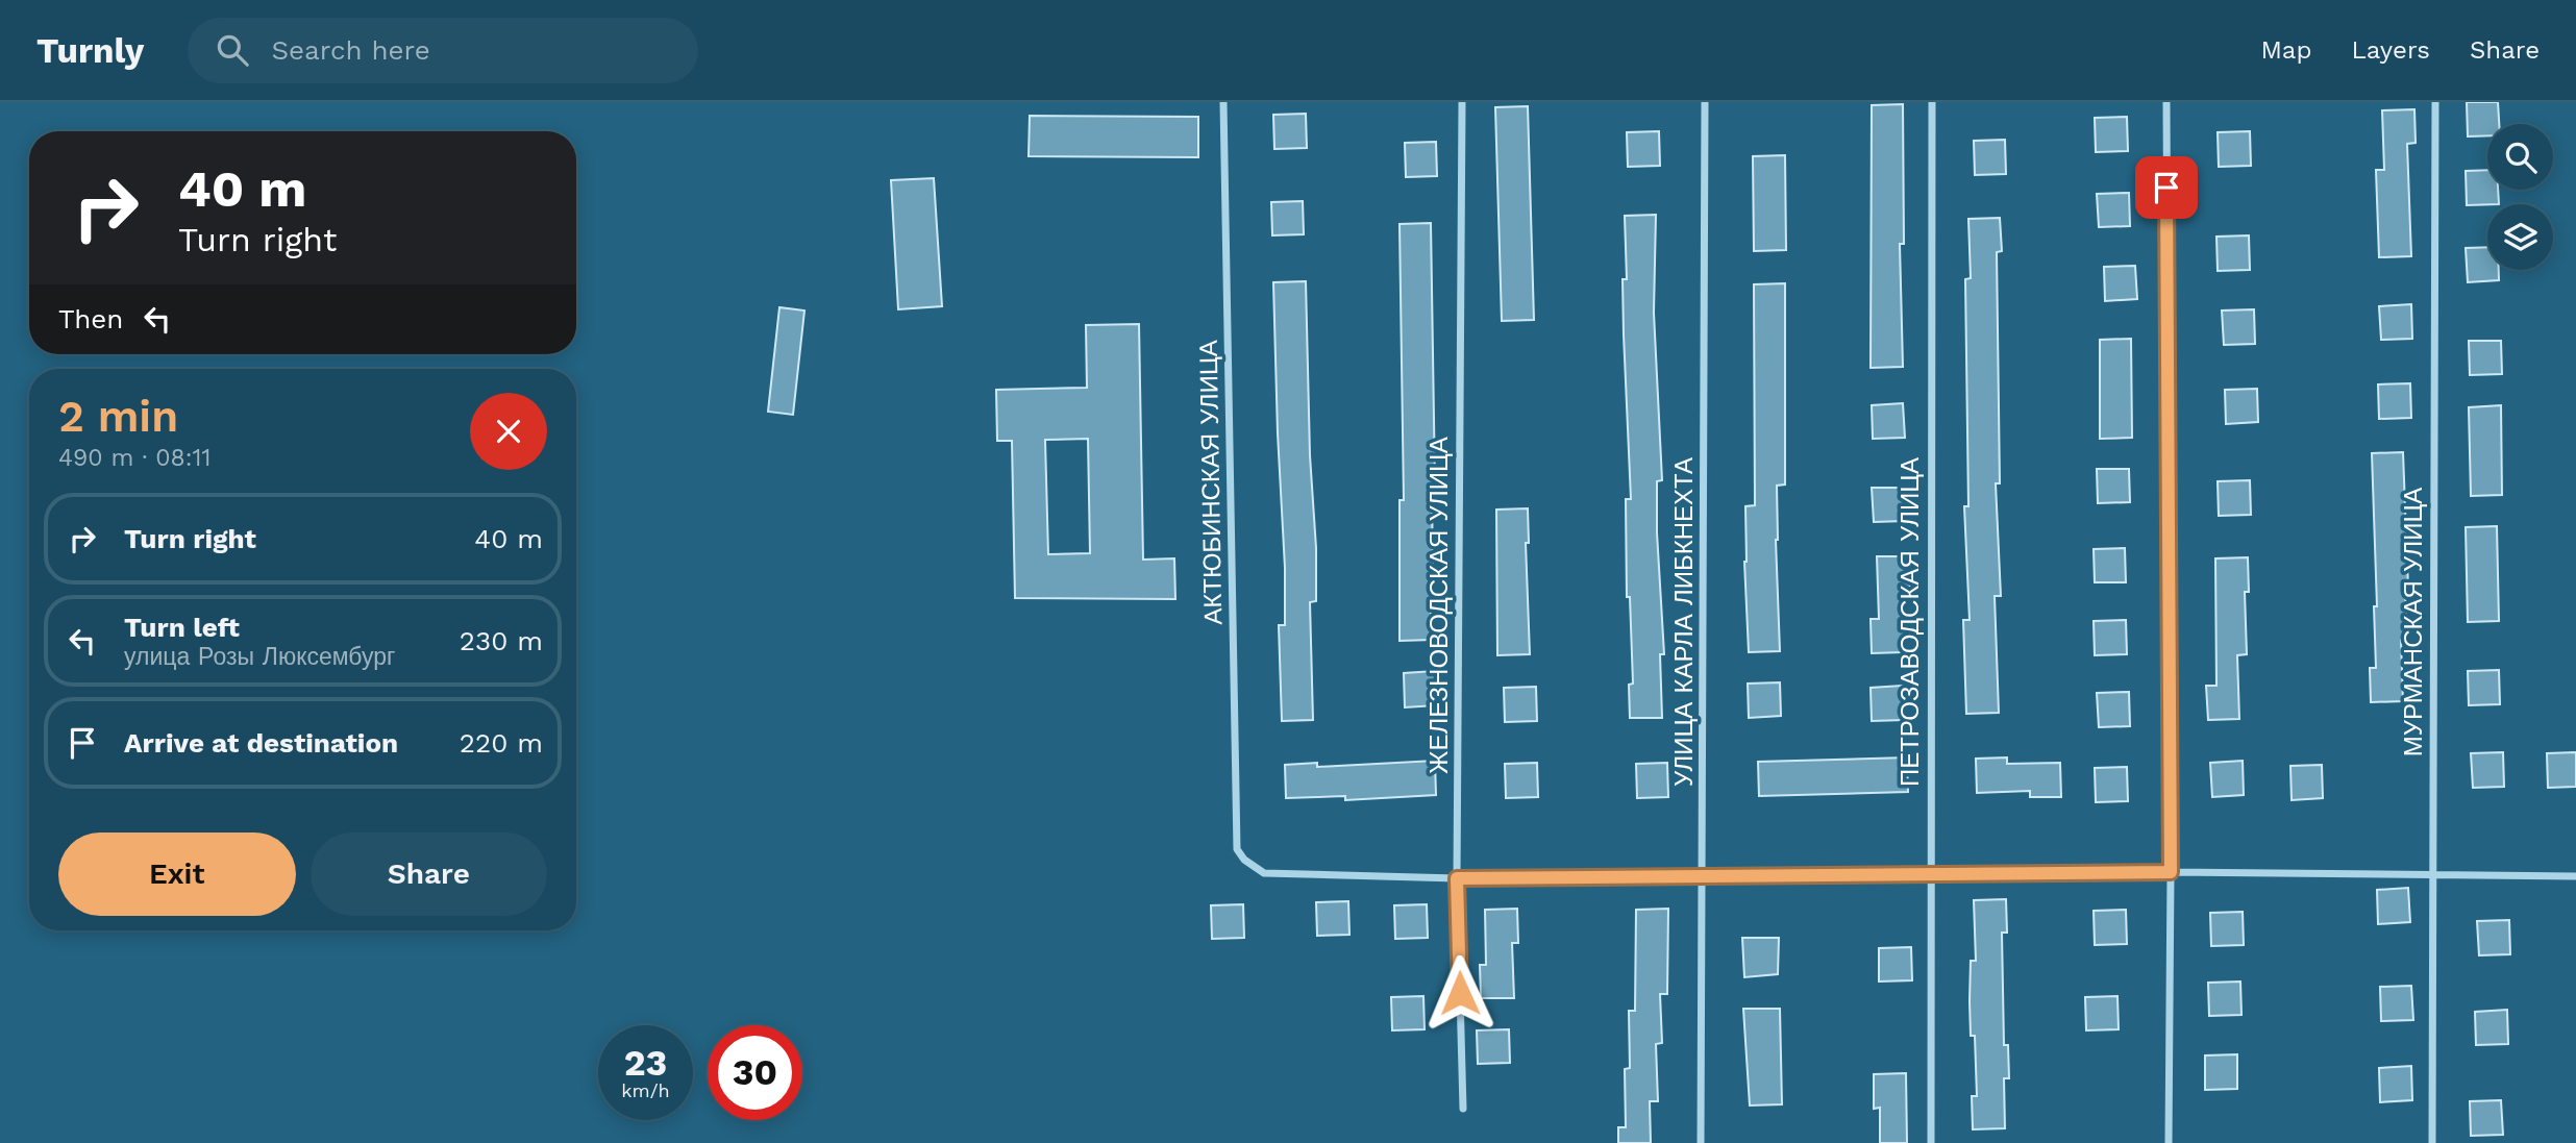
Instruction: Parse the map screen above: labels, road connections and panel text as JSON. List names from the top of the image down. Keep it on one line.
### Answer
{"streets":{"street":["АКТЮБИНСКАЯ УЛИЦА","ЖЕЛЕЗНОВОДСКАЯ УЛИЦА","УЛИЦА КАРЛА ЛИБКНЕХТА","ПЕТРОЗАВОДСКАЯ УЛИЦА","МУРМАНСКАЯ УЛИЦА"]},"crossings":[["АКТЮБИНСКАЯ УЛИЦА","ЖЕЛЕЗНОВОДСКАЯ УЛИЦА"]],"page":{"header":"Turnly","search":"Search here","nav":["Map","Layers","Share"],"turn":["40 m","Turn right"],"then":"Then","heading":["2 min","490 m · 08:11"],"list":[{"name":"Turn right","value":"40 m"},{"name":"Turn left","note":"улица Розы Люксембург","value":"230 m"},{"name":"Arrive at destination","value":"220 m"}],"buttons":["Exit","Share"],"speed":"23 km/h","limit":"30"}}
